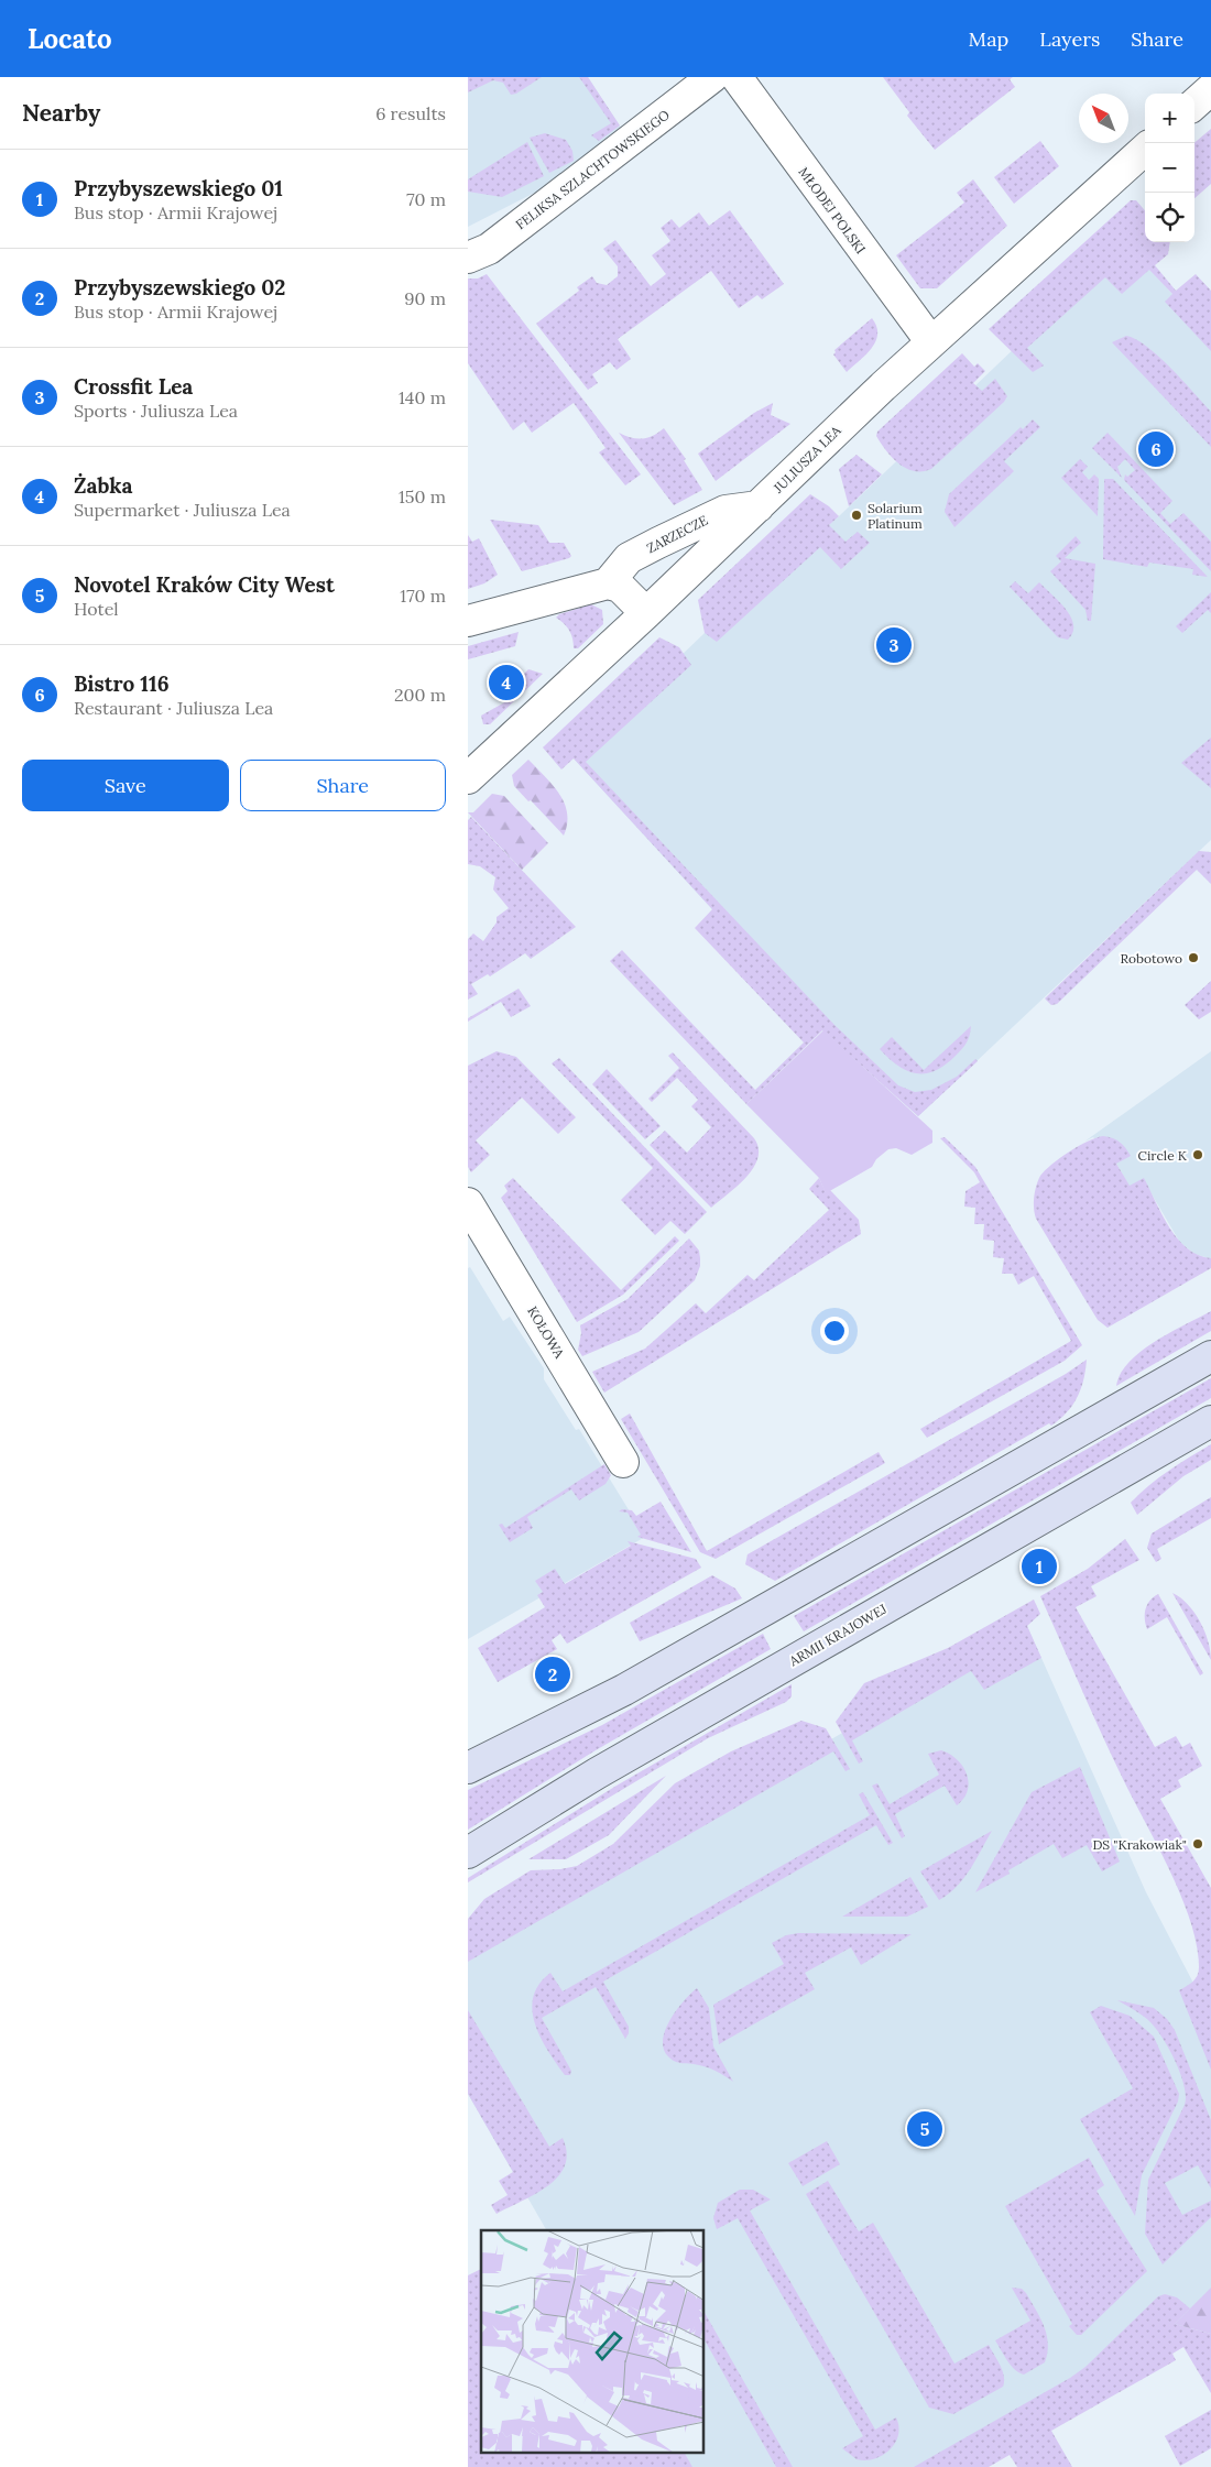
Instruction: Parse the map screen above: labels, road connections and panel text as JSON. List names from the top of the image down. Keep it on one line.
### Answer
{"streets":{"main road":["ARMII KRAJOWEJ"],"street":["FELIKSA SZLACHTOWSKIEGO","MŁODEJ POLSKI","JULIUSZA LEA","ZARZECZE","KOŁOWA"]},"crossings":[["MŁODEJ POLSKI","JULIUSZA LEA"],["JULIUSZA LEA","ZARZECZE"]],"places":["Solarium Platinum","Robotowo","Circle K","DS \"Krakowiak\""],"north":"top left","page":{"header":"Locato","nav":["Map","Layers","Share"],"heading":["Nearby","6 results"],"map_buttons":["+","−"],"list":[{"mark":"1","name":"Przybyszewskiego 01","note":"Bus stop · Armii Krajowej","value":"70 m"},{"mark":"2","name":"Przybyszewskiego 02","note":"Bus stop · Armii Krajowej","value":"90 m"},{"mark":"3","name":"Crossfit Lea","note":"Sports · Juliusza Lea","value":"140 m"},{"mark":"4","name":"Żabka","note":"Supermarket · Juliusza Lea","value":"150 m"},{"mark":"5","name":"Novotel Kraków City West","note":"Hotel","value":"170 m"},{"mark":"6","name":"Bistro 116","note":"Restaurant · Juliusza Lea","value":"200 m"}],"pins":["6","3","4","1","2","5"],"buttons":["Save","Share"]}}
